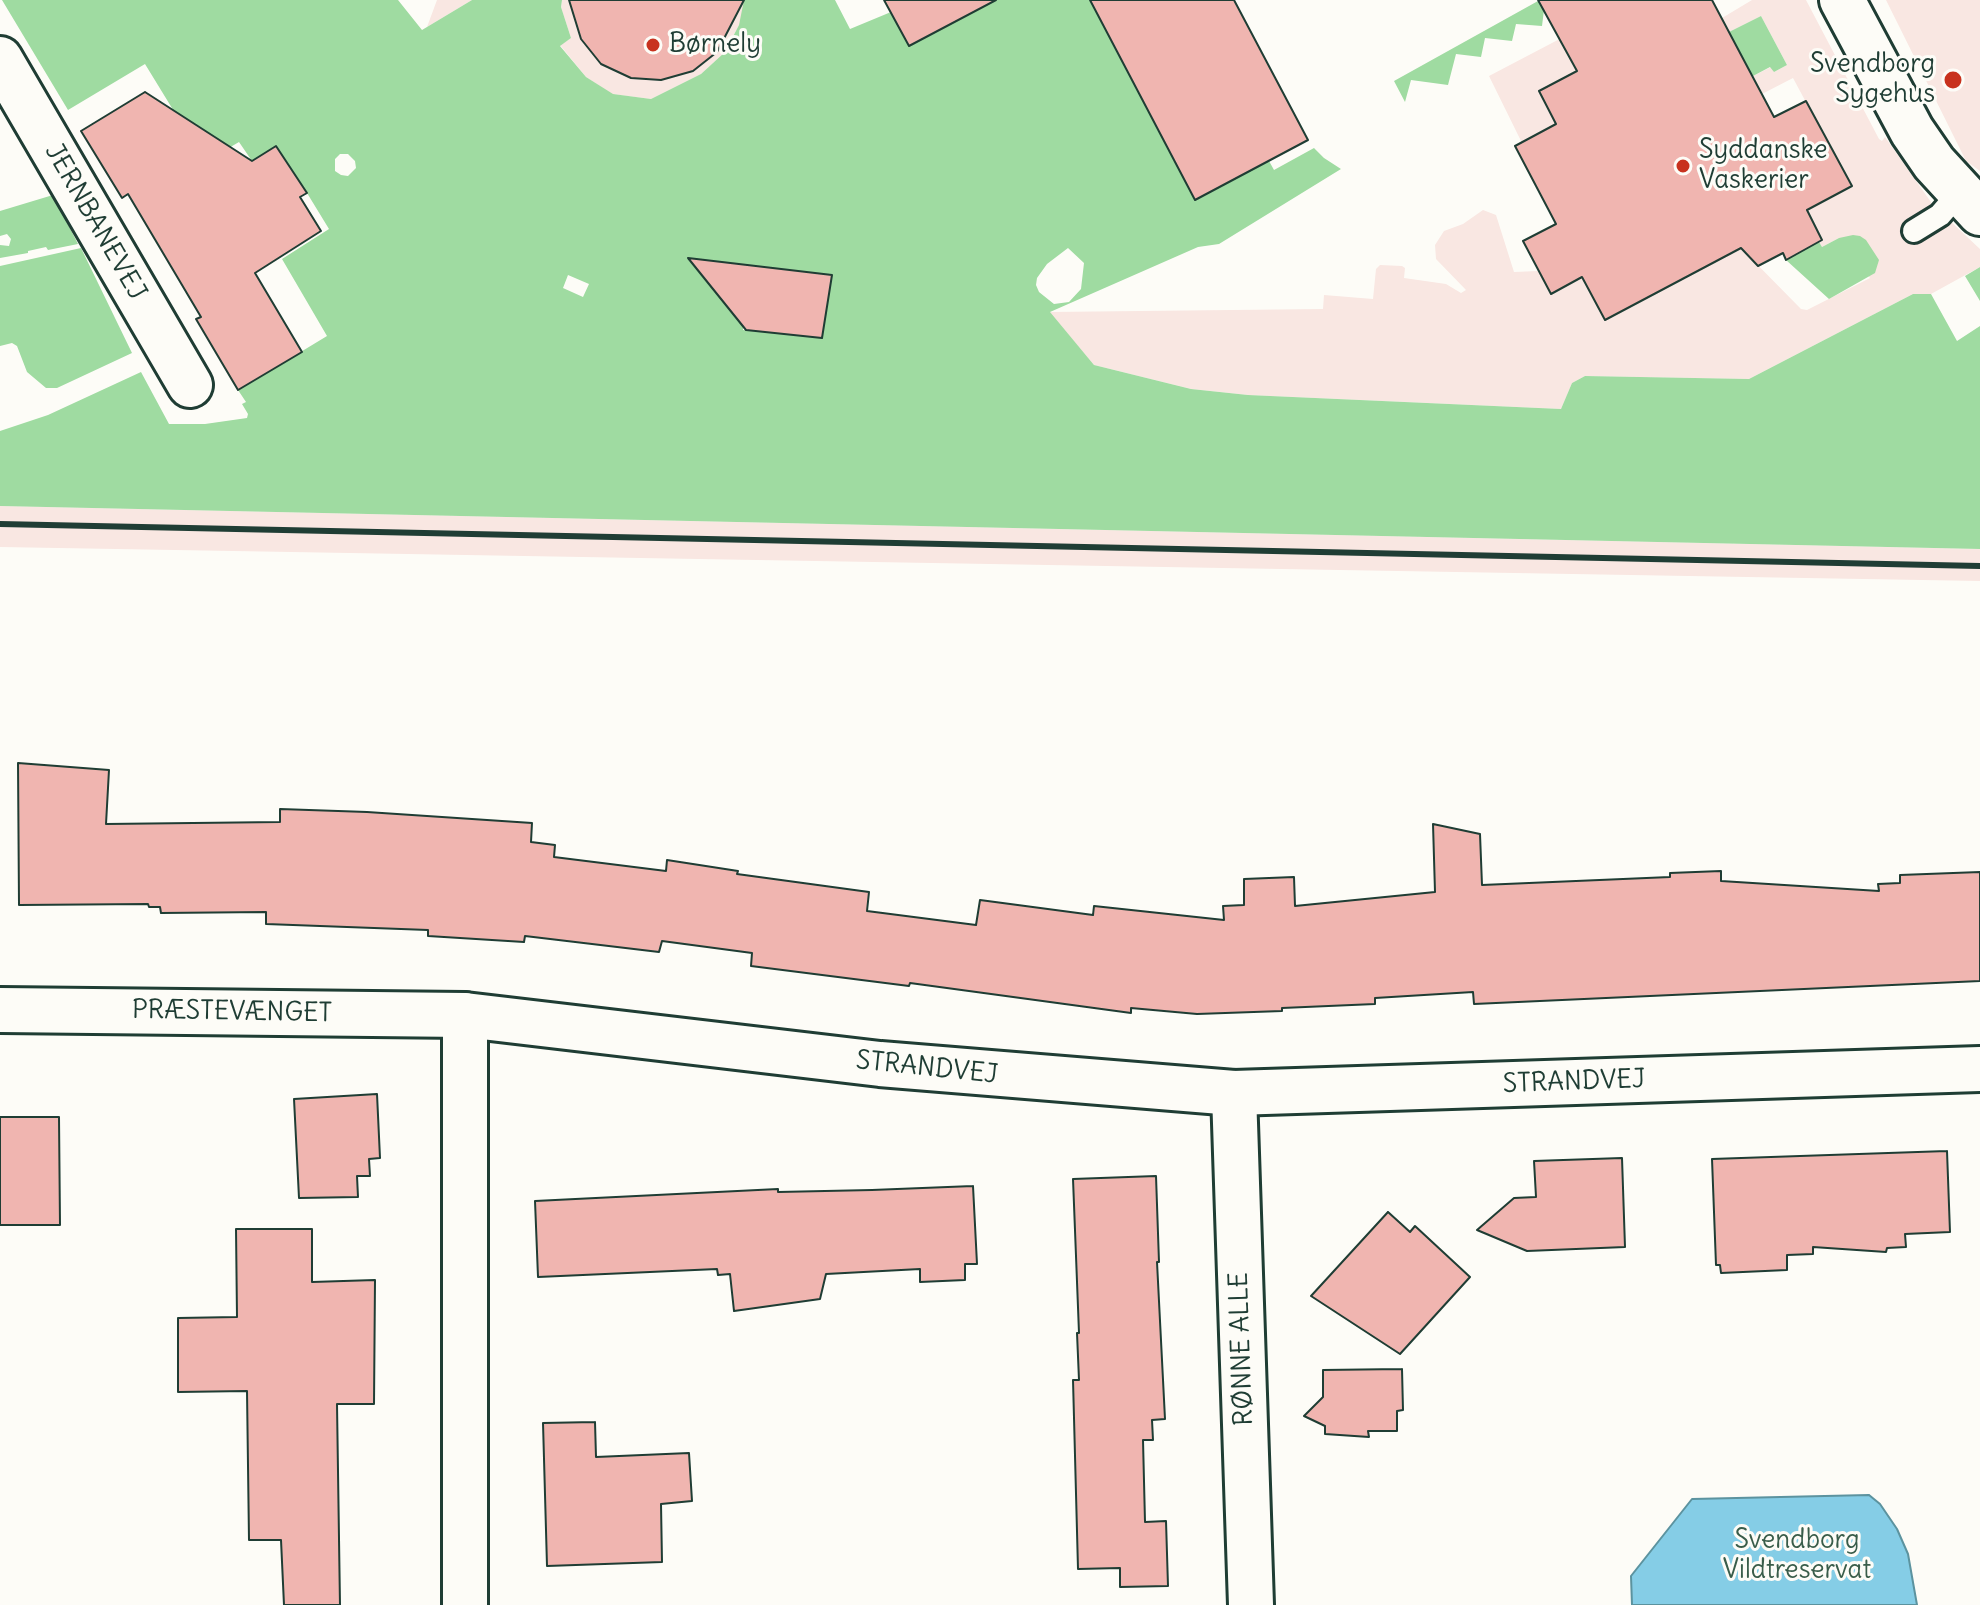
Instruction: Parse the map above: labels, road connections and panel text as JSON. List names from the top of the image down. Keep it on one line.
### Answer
{"streets":{"street":["JERNBANEVEJ","PRÆSTEVÆNGET","STRANDVEJ","RØNNE ALLE"]},"crossings":[["PRÆSTEVÆNGET","STRANDVEJ"],["STRANDVEJ","RØNNE ALLE"]],"parks":["Svendborg Vildtreservat"],"places":["Børnely","Svendborg Sygehus","Syddanske Vaskerier"]}
